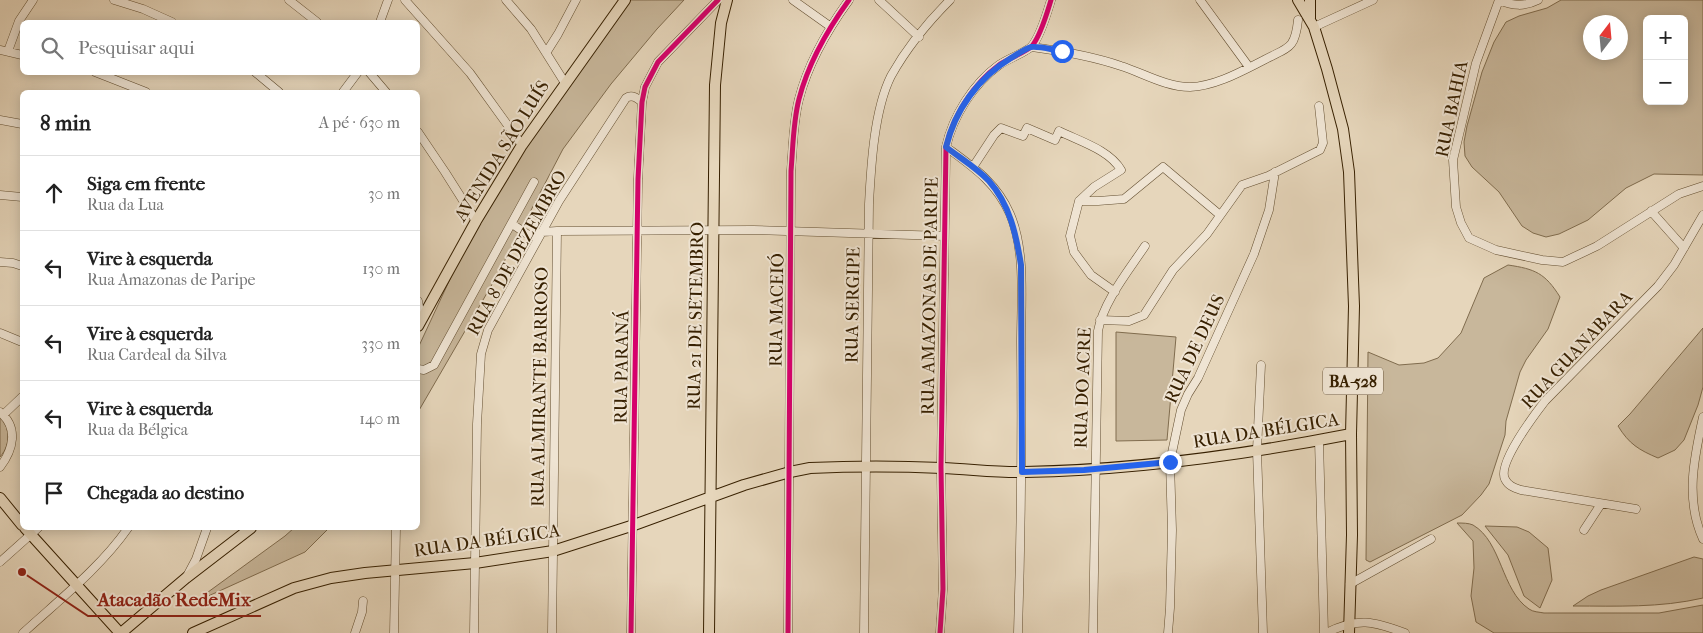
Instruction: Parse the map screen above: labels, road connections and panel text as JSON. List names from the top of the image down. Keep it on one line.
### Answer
{"streets":{"main road":["AVENIDA SÃO LUÍS","RUA 21 DE SETEMBRO","BA-528","RUA DA BÉLGICA"],"street":["RUA BAHIA","RUA 8 DE DEZEMBRO","RUA AMAZONAS DE PARIPE","RUA SERGIPE","RUA MACEIÓ","RUA DE DEUS","RUA GUANABARA","RUA PARANÁ","RUA ALMIRANTE BARROSO","RUA DO ACRE"]},"crossings":[["RUA 8 DE DEZEMBRO","RUA PARANÁ"],["RUA 8 DE DEZEMBRO","RUA DA BÉLGICA"],["RUA AMAZONAS DE PARIPE","RUA DA BÉLGICA"],["RUA SERGIPE","RUA DA BÉLGICA"],["RUA MACEIÓ","RUA DA BÉLGICA"],["RUA 21 DE SETEMBRO","RUA DA BÉLGICA"],["RUA DE DEUS","RUA DA BÉLGICA"],["RUA PARANÁ","RUA DA BÉLGICA"],["BA-528","RUA DA BÉLGICA"],["RUA ALMIRANTE BARROSO","RUA DA BÉLGICA"],["RUA DO ACRE","RUA DA BÉLGICA"]],"places":["Atacadão RedeMix"],"north":"top","page":{"map_buttons":["+","−"],"search":"Pesquisar aqui","heading":["8 min","A pé · 630 m"],"list":[["Siga em frente","Rua da Lua","30 m"],["Vire à esquerda","Rua Amazonas de Paripe","130 m"],["Vire à esquerda","Rua Cardeal da Silva","330 m"],["Vire à esquerda","Rua da Bélgica","140 m"],"Chegada ao destino"]}}
